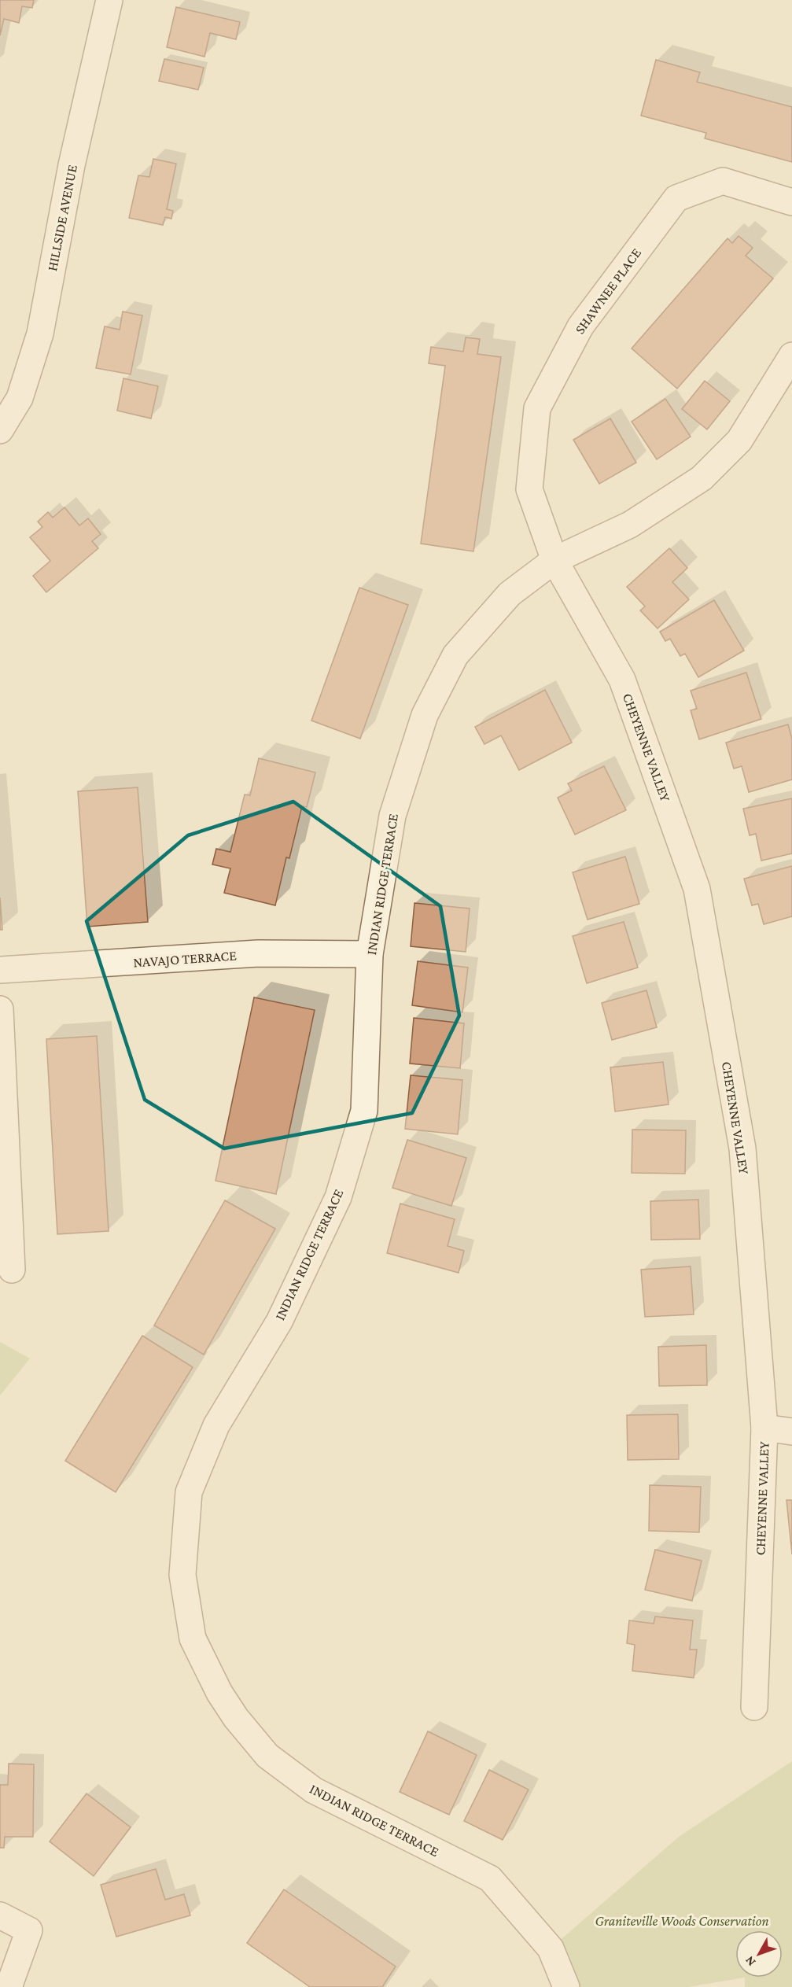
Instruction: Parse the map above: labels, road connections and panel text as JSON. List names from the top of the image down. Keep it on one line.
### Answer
{"streets":{"street":["HILLSIDE AVENUE","SHAWNEE PLACE","CHEYENNE VALLEY","INDIAN RIDGE TERRACE","NAVAJO TERRACE"]},"crossings":[["SHAWNEE PLACE","CHEYENNE VALLEY"],["SHAWNEE PLACE","INDIAN RIDGE TERRACE"],["CHEYENNE VALLEY","INDIAN RIDGE TERRACE"],["INDIAN RIDGE TERRACE","NAVAJO TERRACE"]],"parks":["Graniteville Woods Conservation"],"north":"bottom left"}
